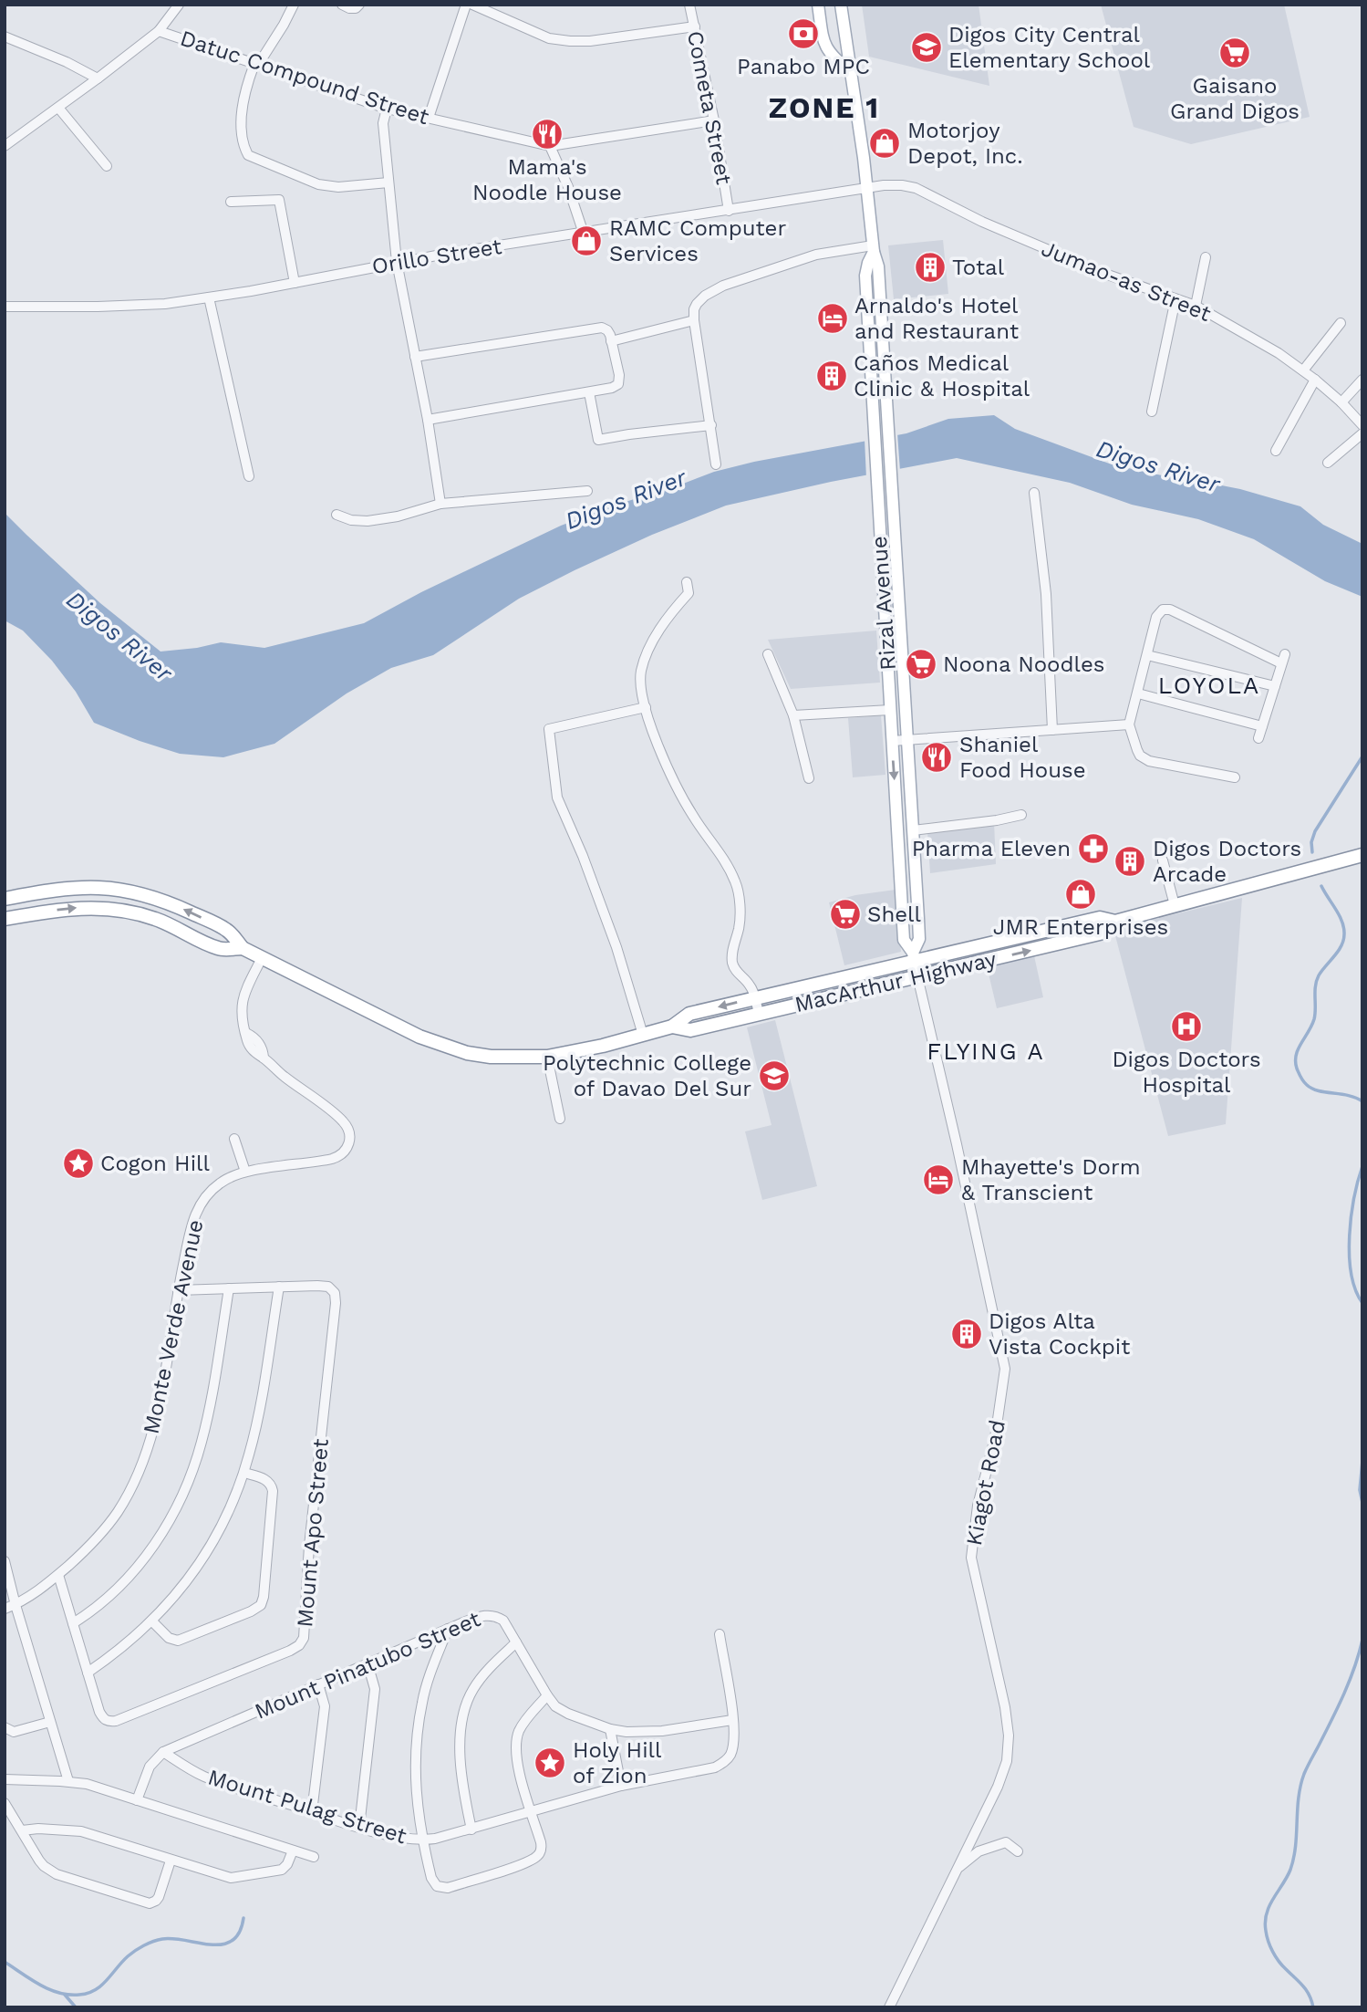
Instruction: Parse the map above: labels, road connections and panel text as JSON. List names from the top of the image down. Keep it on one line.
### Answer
{"streets":{"highway":["MacArthur Highway"],"main road":["Rizal Avenue"],"street":["Datuc Compound Street","Cometa Street","Orillo Street","Jumao-as Street","Monte Verde Avenue","Kiagot Road","Mount Apo Street","Mount Pinatubo Street","Mount Pulag Street"]},"crossings":[["Datuc Compound Street","Cometa Street"],["Cometa Street","Orillo Street"],["Orillo Street","Jumao-as Street"],["Orillo Street","Rizal Avenue"],["Jumao-as Street","Rizal Avenue"],["Rizal Avenue","MacArthur Highway"],["Rizal Avenue","Kiagot Road"],["MacArthur Highway","Monte Verde Avenue"],["MacArthur Highway","Kiagot Road"],["Monte Verde Avenue","Mount Apo Street"],["Mount Pinatubo Street","Mount Pulag Street"]],"districts":["ZONE 1","LOYOLA","FLYING A"],"water":["Digos River"],"places":{"bank":["Panabo MPC"],"school or university":["Digos City Central Elementary School","Polytechnic College of Davao Del Sur"],"supermarket":["Gaisano Grand Digos","Noona Noodles","Shell"],"restaurant":["Mama's Noodle House","Shaniel Food House"],"shop":["Motorjoy Depot, Inc.","RAMC Computer Services","JMR Enterprises"],"building":["Total","Caños Medical Clinic & Hospital","Digos Doctors Arcade","Digos Alta Vista Cockpit"],"hotel":["Arnaldo's Hotel and Restaurant","Mhayette's Dorm & Transcient"],"pharmacy":["Pharma Eleven"],"hospital":["Digos Doctors Hospital"],"place":["Cogon Hill","Holy Hill of Zion"]}}
